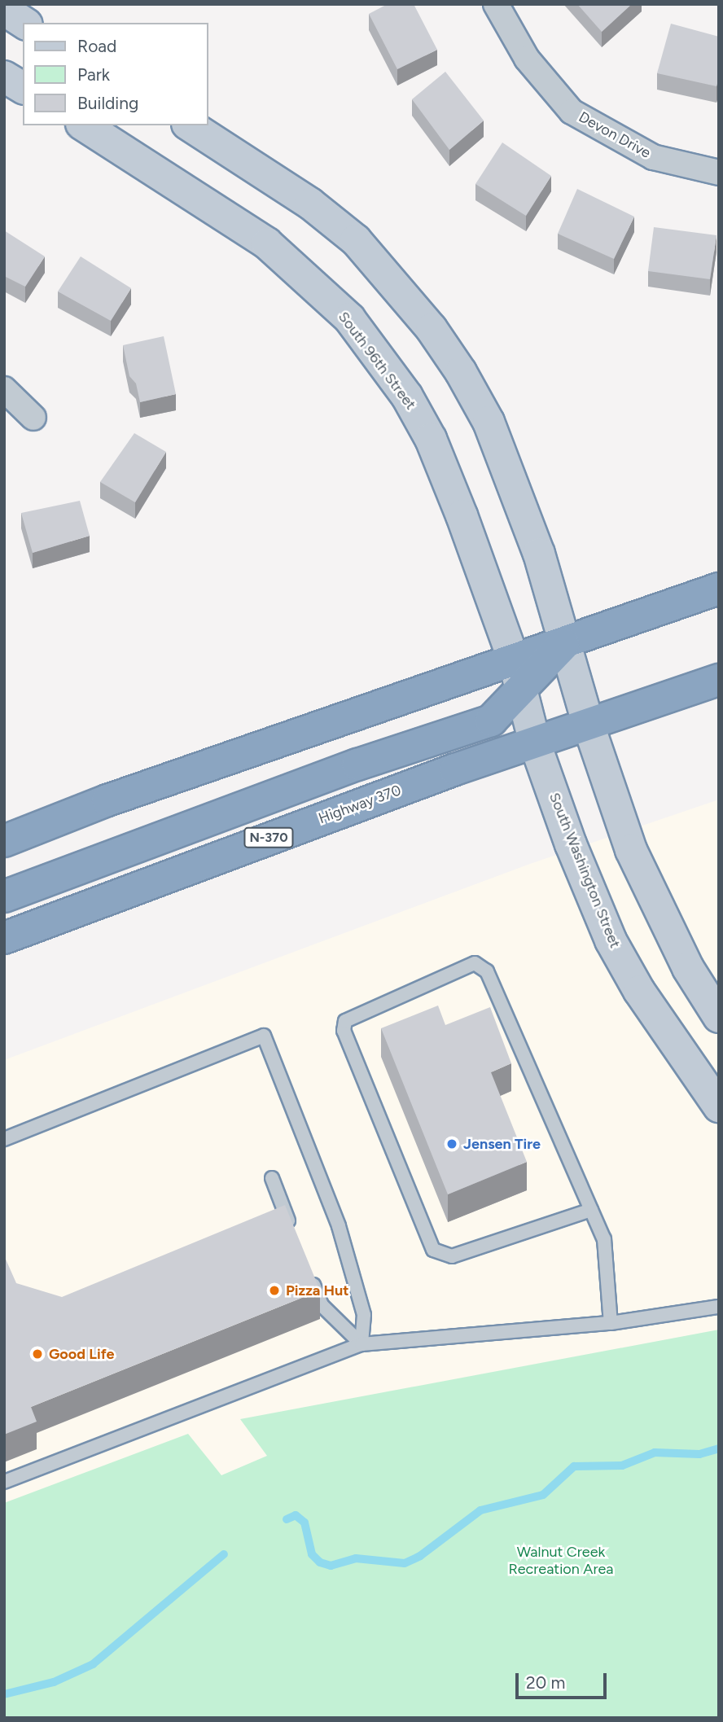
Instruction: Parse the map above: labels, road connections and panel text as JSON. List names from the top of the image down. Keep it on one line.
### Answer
{"streets":{"highway":["Highway 370","N-370"],"main road":["South 96th Street","South Washington Street"],"street":["Devon Drive"]},"crossings":[["South 96th Street","Highway 370"],["South 96th Street","South Washington Street"],["Highway 370","South Washington Street"]],"parks":["Walnut Creek Recreation Area"],"places":["Jensen Tire","Pizza Hut","Good Life"],"legend":["Road","Park","Building"],"scale_bar":"20 m"}
